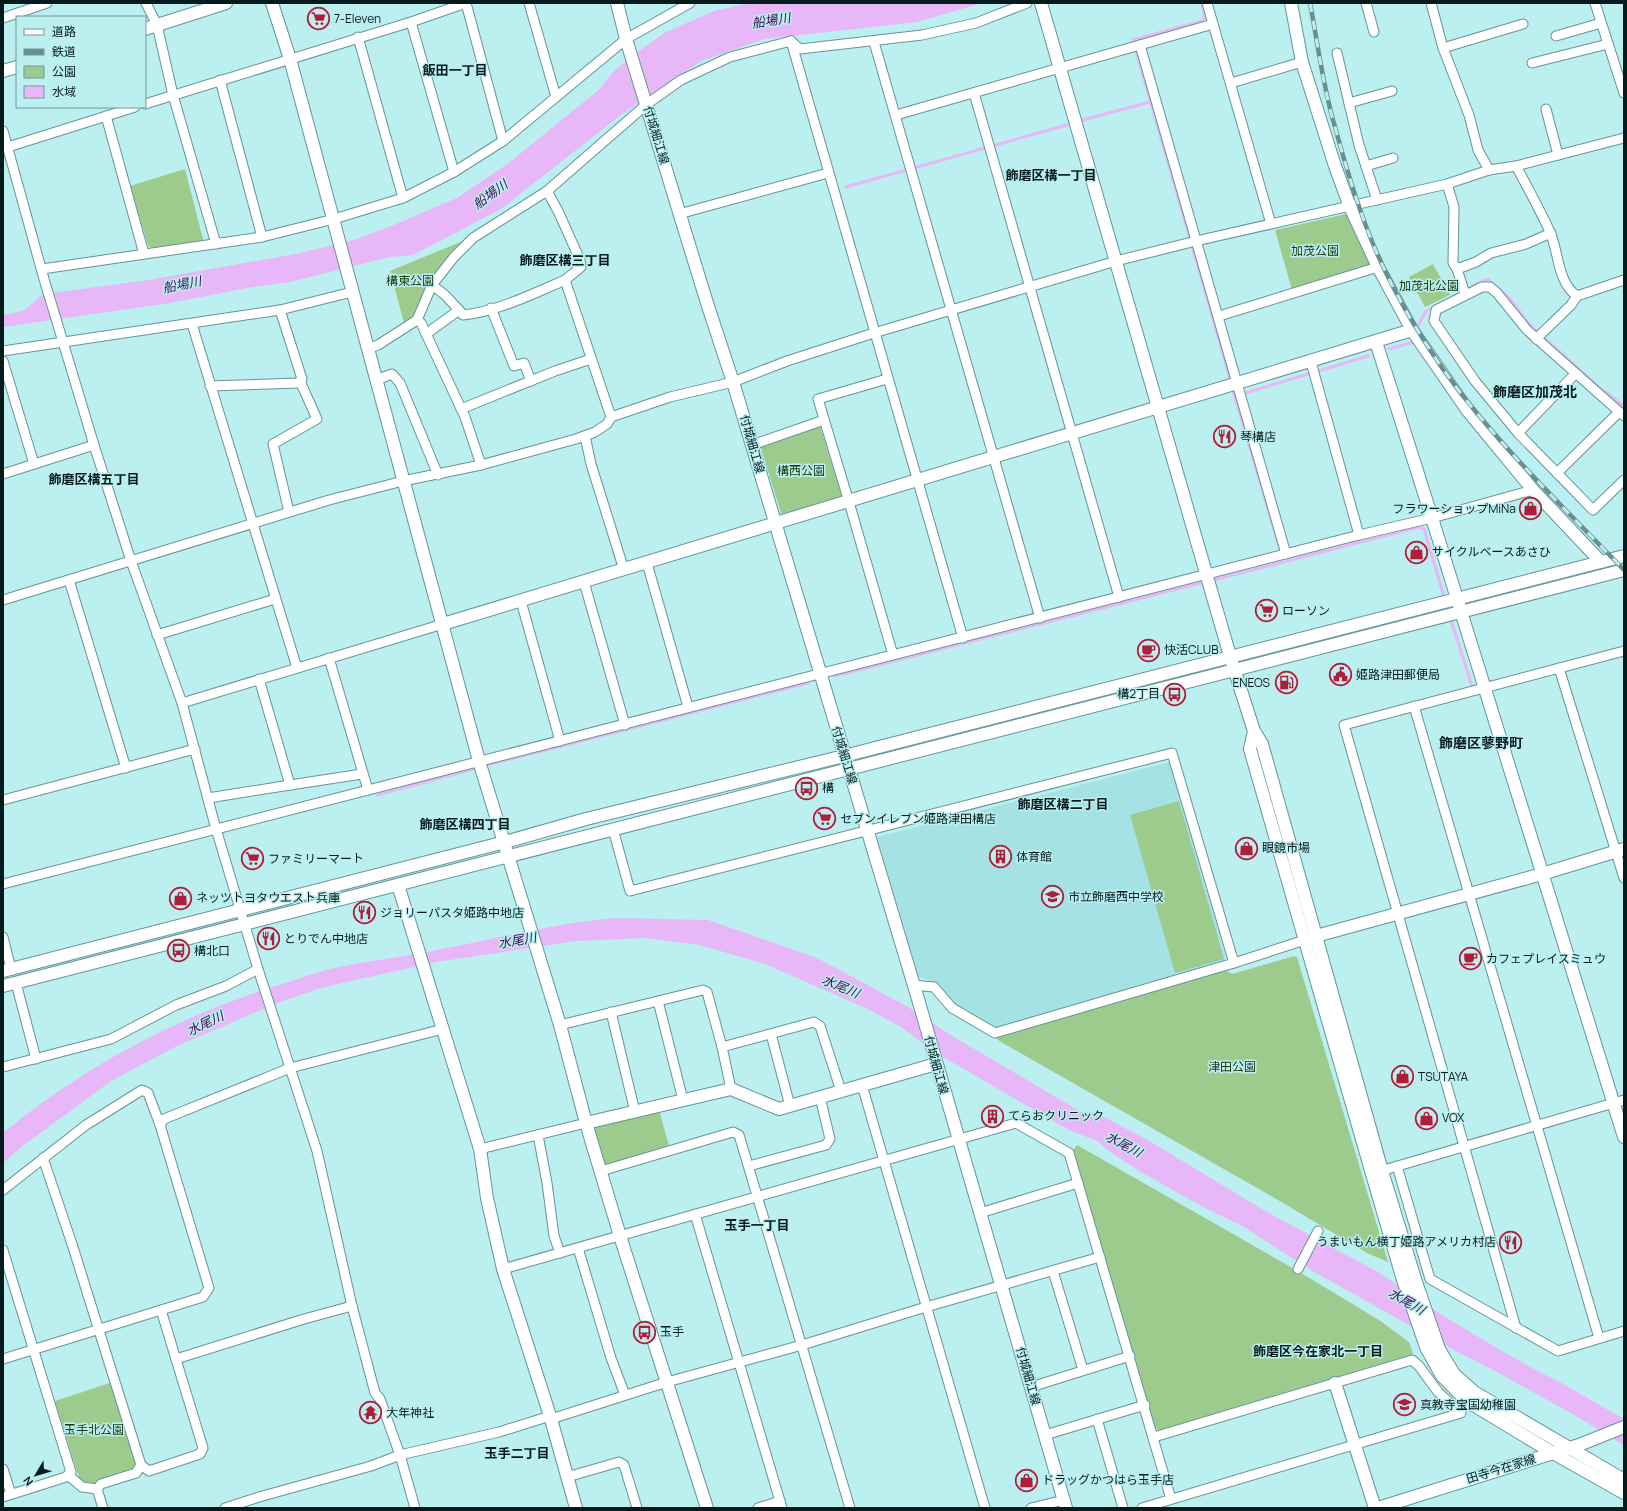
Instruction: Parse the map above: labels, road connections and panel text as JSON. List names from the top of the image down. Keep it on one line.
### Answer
{"streets":{"street":["付城細江線","田寺今在家線"]},"districts":["飯田一丁目","飾磨区構一丁目","飾磨区構三丁目","飾磨区加茂北","飾磨区構五丁目","飾磨区蓼野町","飾磨区構二丁目","飾磨区構四丁目","玉手一丁目","飾磨区今在家北一丁目","玉手二丁目"],"water":["船場川","水尾川"],"parks":["加茂公園","構東公園","加茂北公園","構西公園","津田公園","玉手北公園"],"places":{"supermarket":["7-Eleven","ローソン","セブンイレブン姫路津田構店","ファミリーマート"],"restaurant":["琴構店","ジョリーパスタ姫路中地店","とりでん中地店","うまいもん横丁姫路アメリカ村店"],"shop":["フラワーショップMiNa","サイクルベースあさひ","眼鏡市場","ネッツトヨタウエスト兵庫","TSUTAYA","VOX","ドラッグかつはら玉手店"],"cafe":["快活CLUB","カフェプレイスミュウ"],"public building":["姫路津田郵便局"],"fuel station":["ENEOS"],"bus stop":["構2丁目","構","構北口","玉手"],"building":["体育館","てらおクリニック"],"school or university":["市立飾磨西中学校","真教寺宝国幼稚園"],"temple":["大年神社"]},"legend":["道路","鉄道","公園","水域"],"north":"bottom left"}
